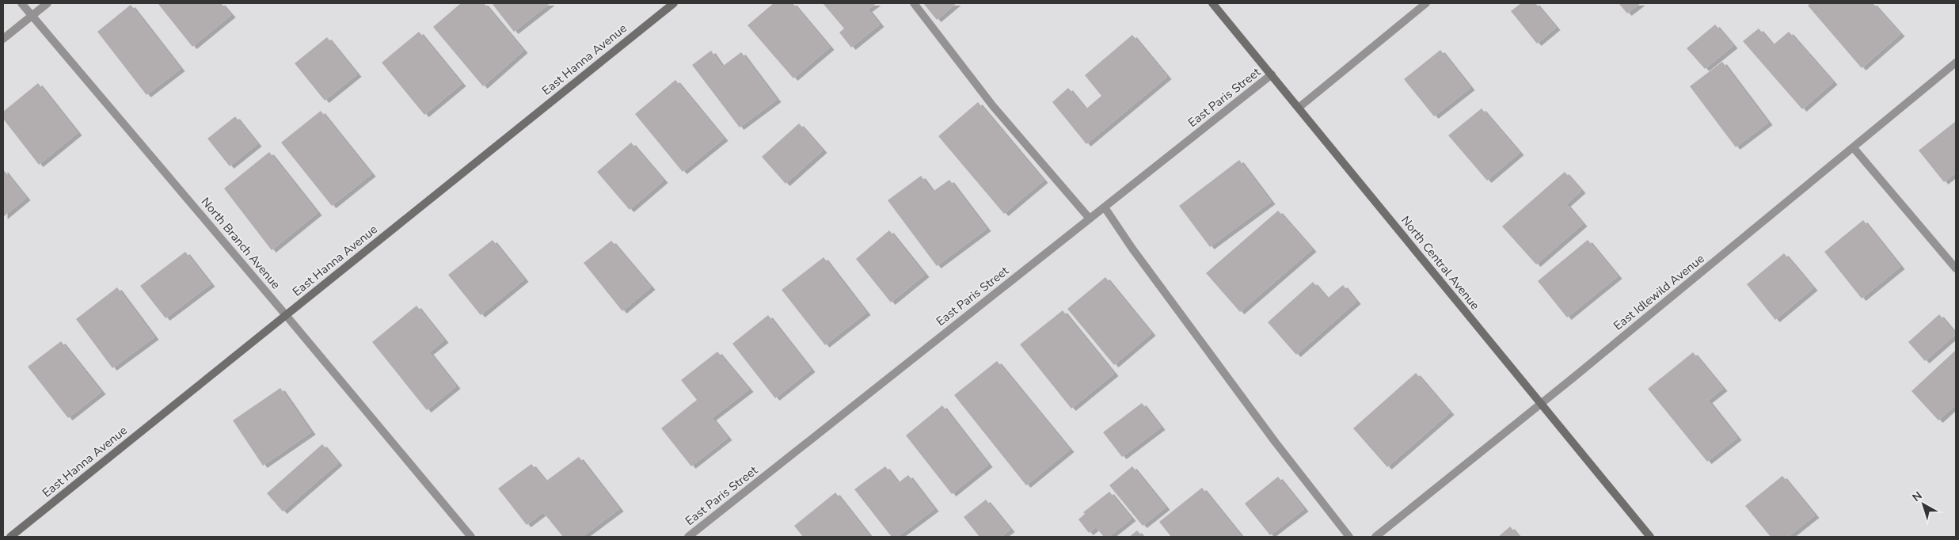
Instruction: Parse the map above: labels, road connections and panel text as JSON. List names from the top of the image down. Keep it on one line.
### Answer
{"streets":{"street":["East Hanna Avenue","East Paris Street","North Branch Avenue","North Central Avenue","East Idlewild Avenue"]},"crossings":[["East Hanna Avenue","North Branch Avenue"],["East Paris Street","North Central Avenue"],["North Central Avenue","East Idlewild Avenue"]],"north":"top left"}
